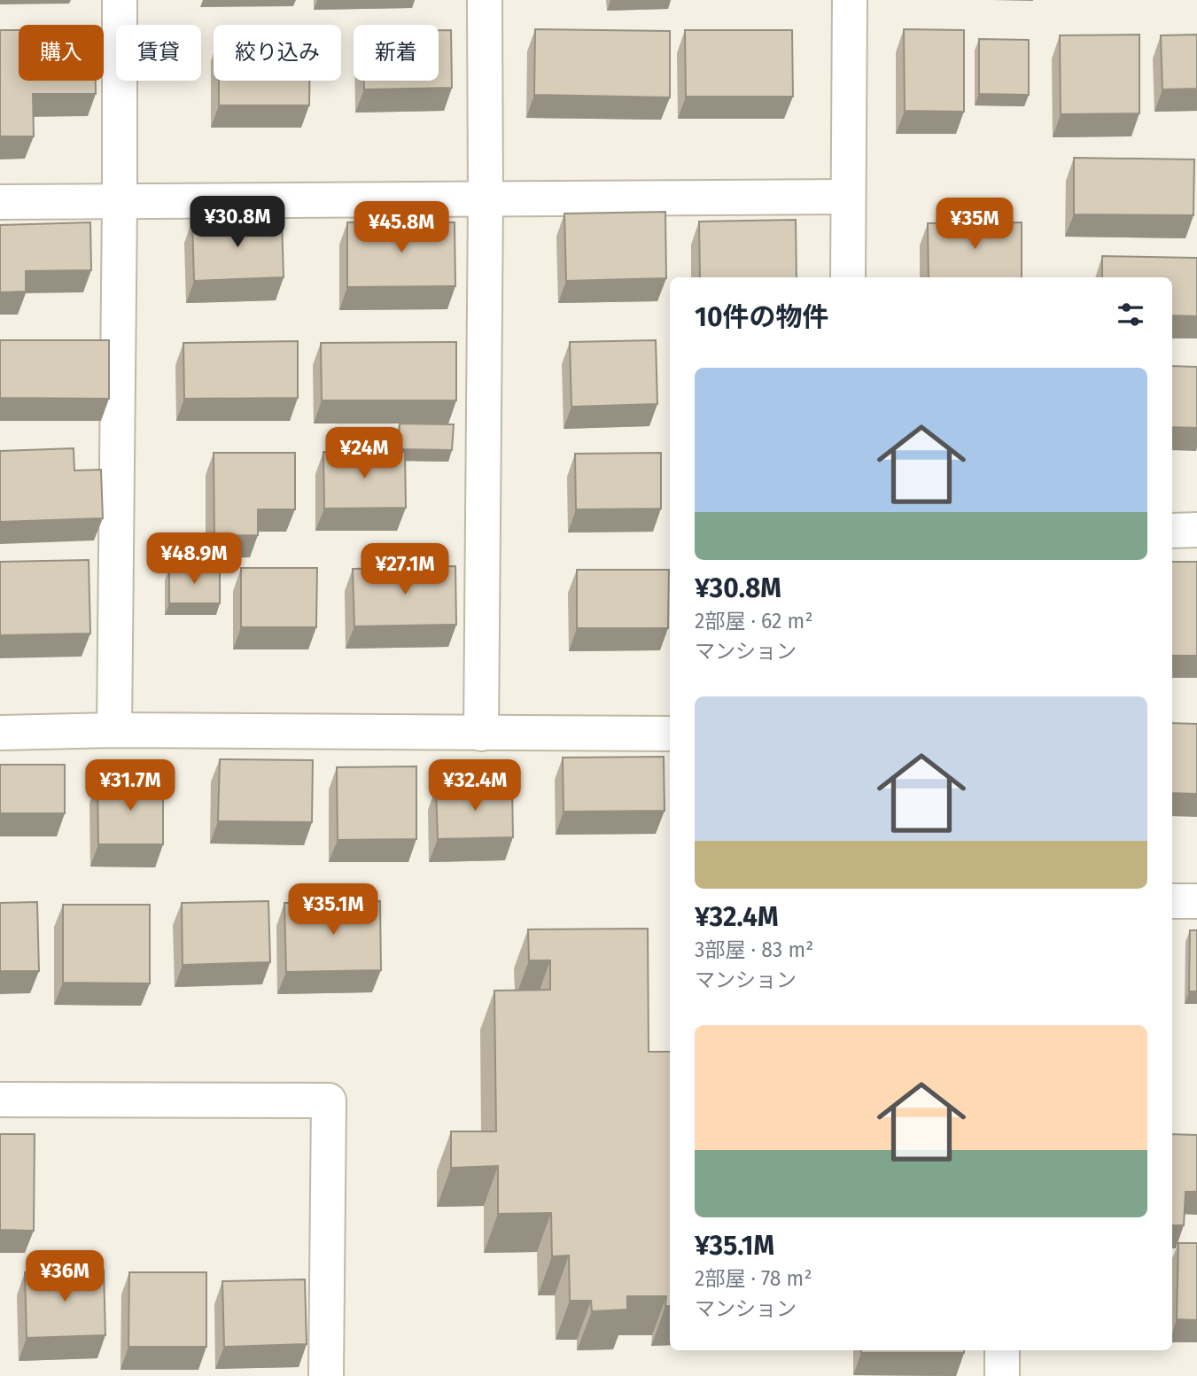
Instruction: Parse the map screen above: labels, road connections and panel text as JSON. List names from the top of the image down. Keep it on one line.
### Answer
{"page":{"chip":["購入","賃貸","絞り込み","新着"],"price":["¥30.8M","¥35M","¥45.8M","¥24M","¥48.9M","¥27.1M","¥31.7M","¥32.4M","¥35.1M","¥36M"],"heading":"10件の物件","list":[{"name":"¥30.8M","note":"2部屋 · 62 m² · マンション"},{"name":"¥32.4M","note":"3部屋 · 83 m² · マンション"},{"name":"¥35.1M","note":"2部屋 · 78 m² · マンション"}]}}
